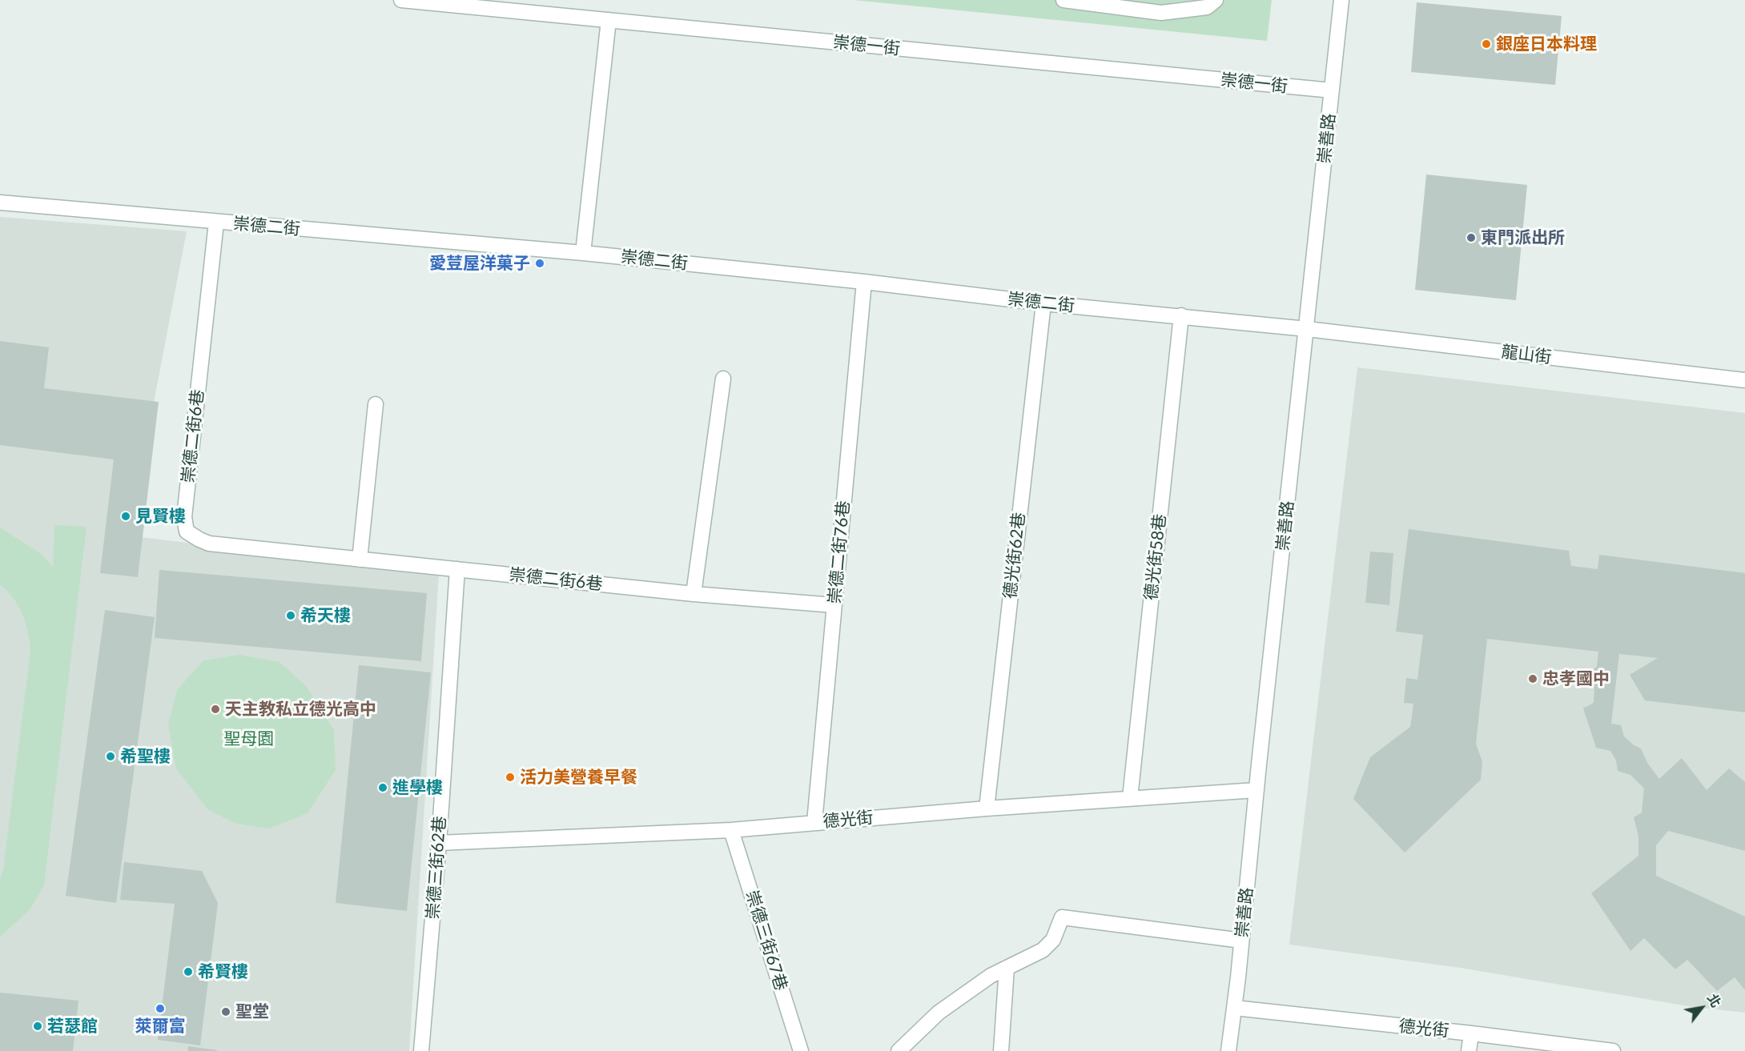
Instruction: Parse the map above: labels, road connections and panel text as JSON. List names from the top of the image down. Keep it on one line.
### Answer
{"streets":{"street":["崇德一街","崇善路","崇德二街","龍山街","崇德二街6巷","崇德二街76巷","德光街62巷","德光街58巷","德光街","崇德三街62巷","崇德三街67巷"]},"crossings":[["崇德一街","崇善路"],["崇善路","崇德二街"],["崇善路","龍山街"],["崇善路","德光街"],["崇德二街","龍山街"],["崇德二街","崇德二街6巷"],["崇德二街","崇德二街76巷"],["崇德二街","德光街62巷"],["崇德二街","德光街58巷"],["崇德二街6巷","崇德二街76巷"],["崇德二街6巷","崇德三街62巷"],["崇德二街76巷","德光街"],["德光街62巷","德光街"],["德光街58巷","德光街"],["德光街","崇德三街62巷"],["德光街","崇德三街67巷"]],"parks":["聖母園"],"places":["銀座日本料理","東門派出所","愛荳屋洋菓子","見賢樓","希天樓","忠孝國中","天主教私立德光高中","希聖樓","活力美營養早餐","進學樓","希賢樓","萊爾富","聖堂","若瑟館"],"north":"top right"}
